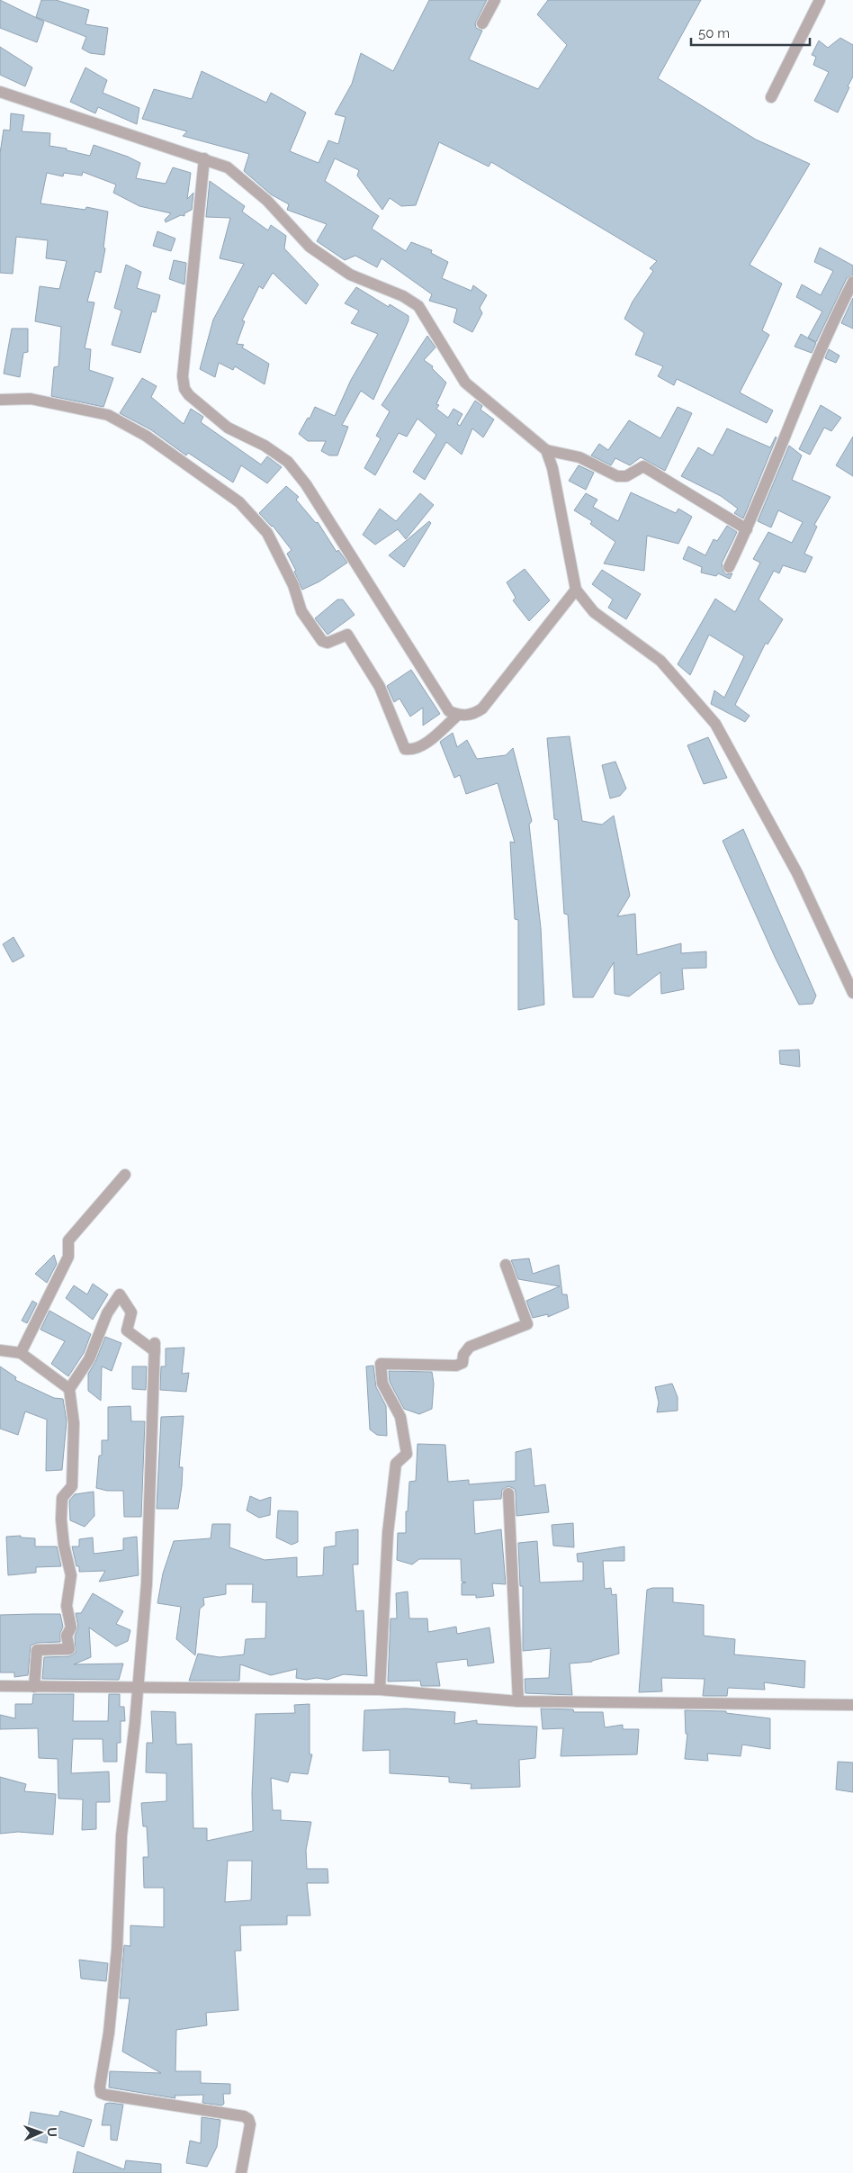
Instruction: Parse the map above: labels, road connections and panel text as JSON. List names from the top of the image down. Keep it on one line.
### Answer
{"scale_bar":"50 m","north":"right"}
